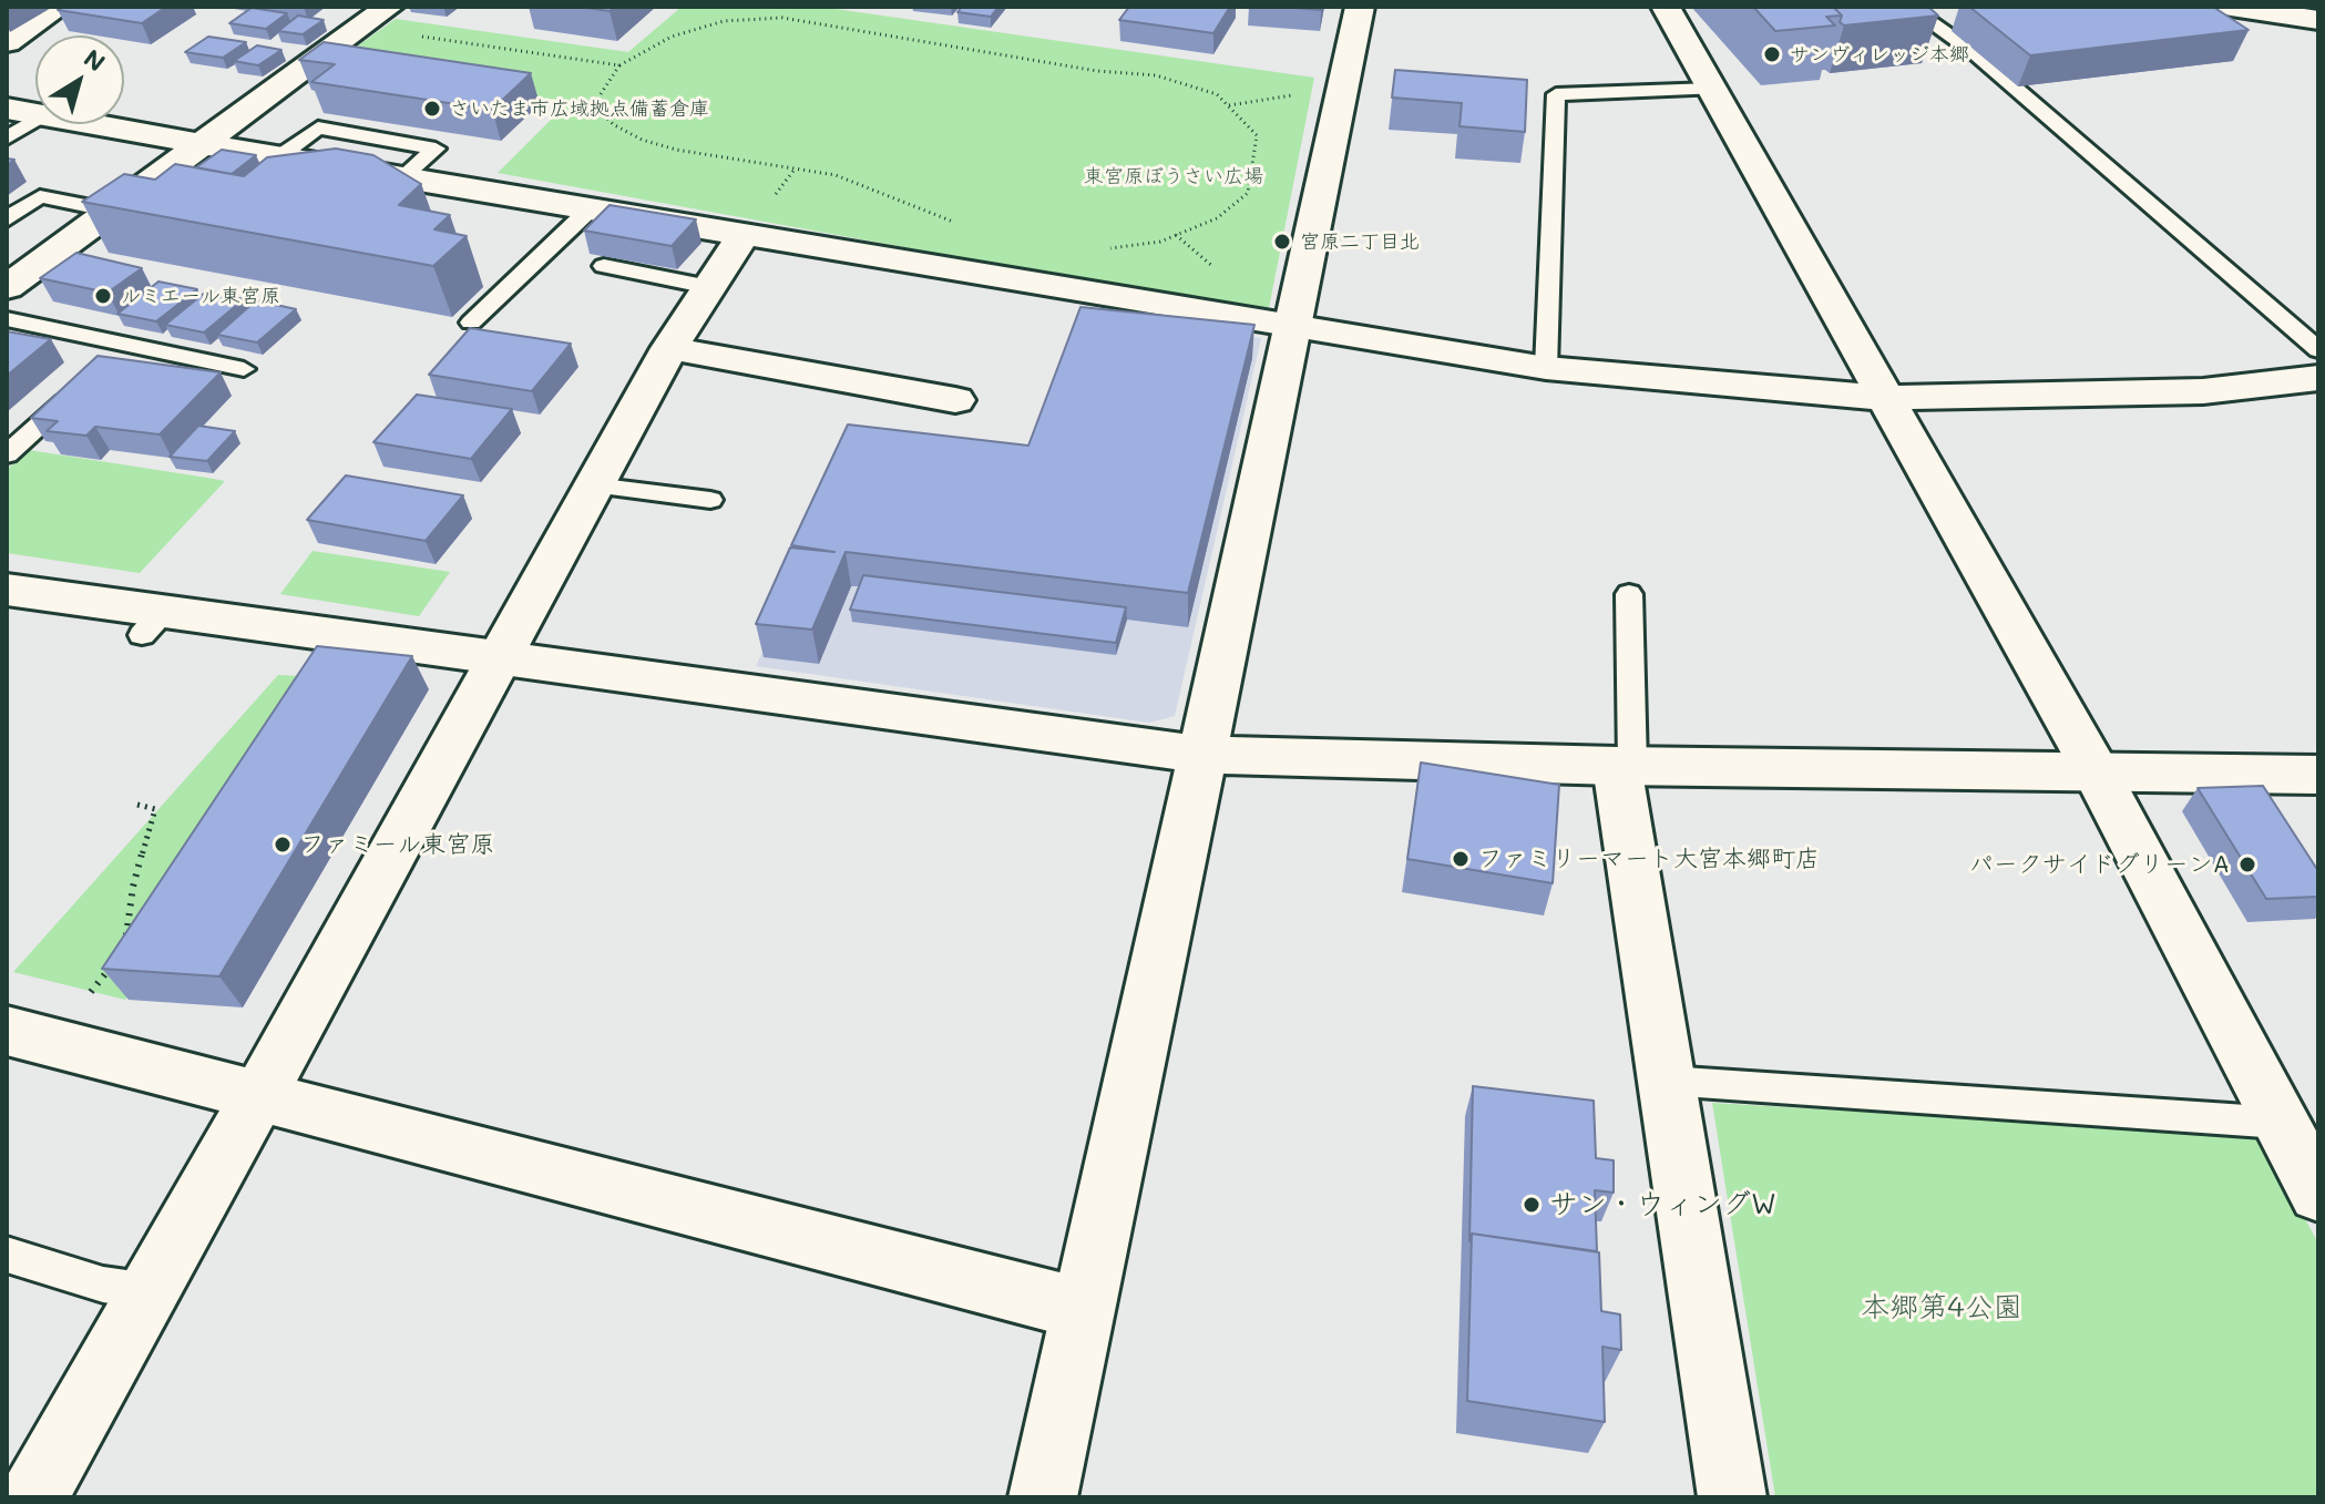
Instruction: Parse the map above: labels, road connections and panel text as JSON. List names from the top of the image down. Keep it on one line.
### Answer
{"parks":["東宮原ぼうさい広場","本郷第4公園"],"places":["サンヴィレッジ本郷","さいたま市広域拠点備蓄倉庫","宮原二丁目北","ルミエール東宮原","ファミール東宮原","ファミリーマート大宮本郷町店","パークサイドグリーンA","サン・ウィングW"],"north":"top right"}
